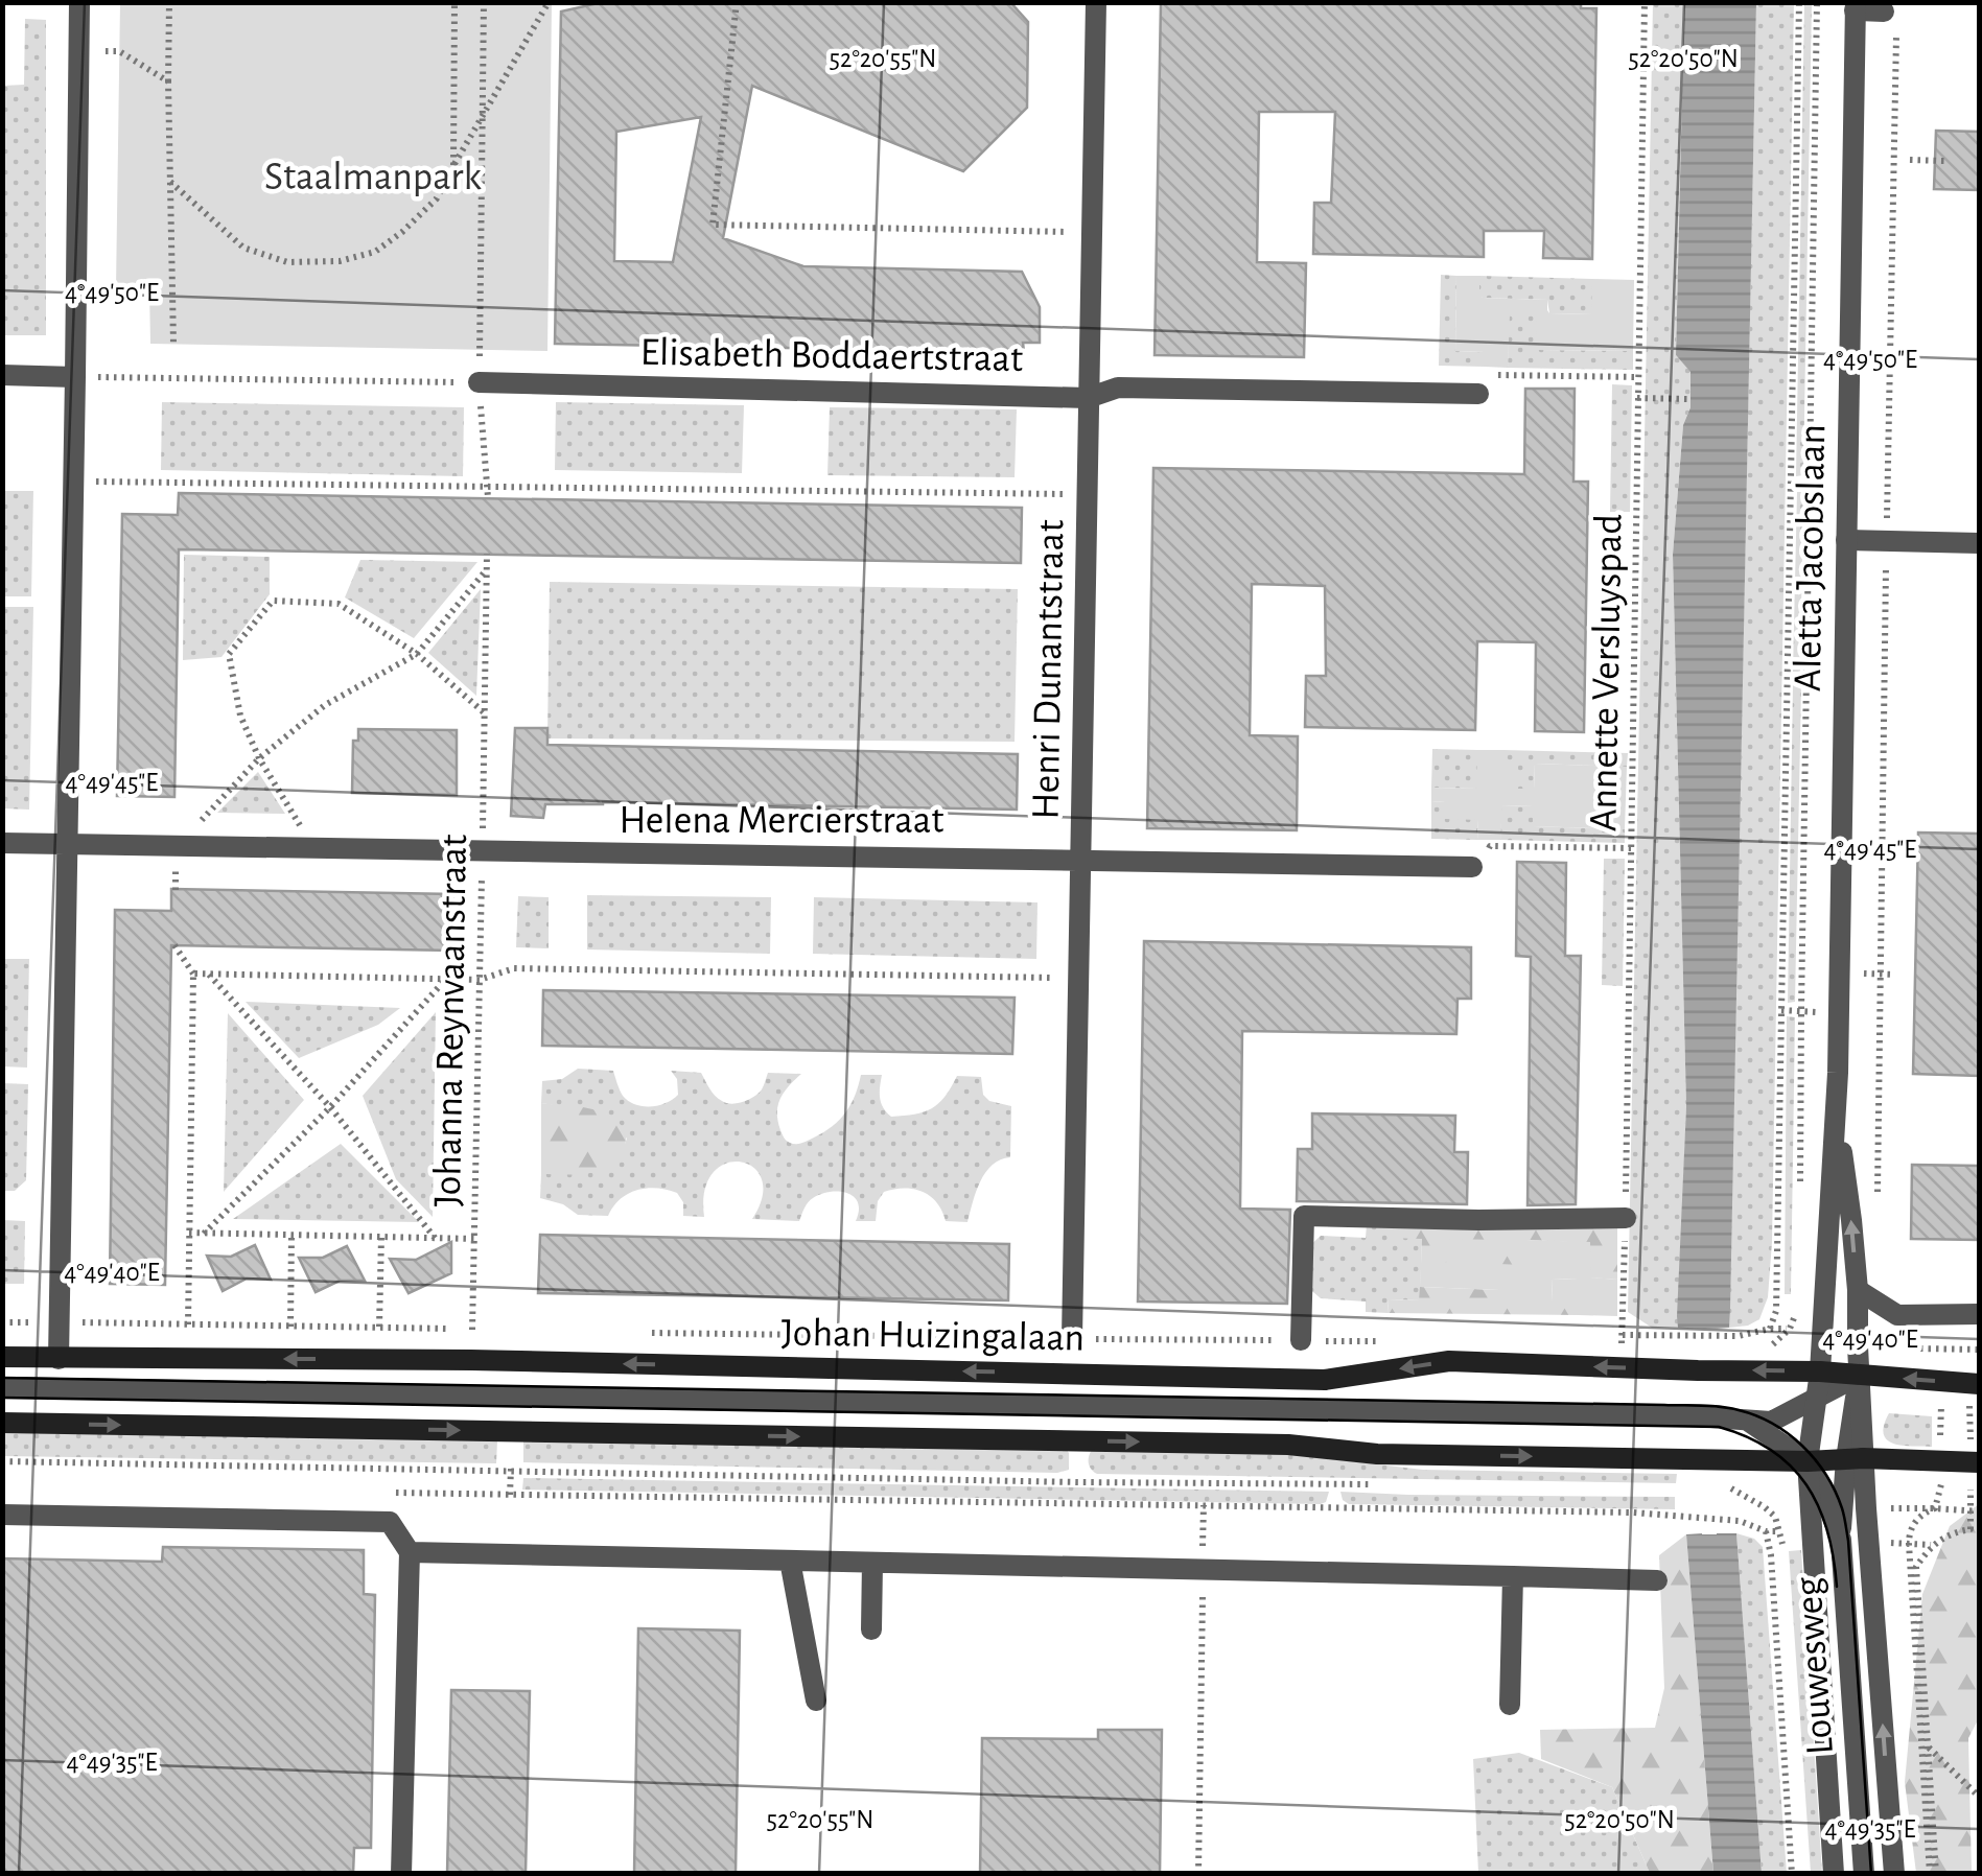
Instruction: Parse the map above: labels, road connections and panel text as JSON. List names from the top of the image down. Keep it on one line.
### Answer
{"streets":{"main road":["Johan Huizingalaan"],"street":["Elisabeth Boddaertstraat","Aletta Jacobslaan","Henri Dunantstraat","Helena Mercierstraat","Louwesweg"],"path":["Annette Versluyspad","Johanna Reynvaanstraat"]},"crossings":[["Elisabeth Boddaertstraat","Henri Dunantstraat"],["Aletta Jacobslaan","Johan Huizingalaan"],["Aletta Jacobslaan","Louwesweg"],["Henri Dunantstraat","Helena Mercierstraat"],["Helena Mercierstraat","Johanna Reynvaanstraat"],["Johan Huizingalaan","Louwesweg"]],"parks":["Staalmanpark"],"coordinates":["52°20'55\"N","52°20'50\"N","4°49'50\"E","4°49'45\"E","4°49'40\"E","4°49'35\"E"]}
